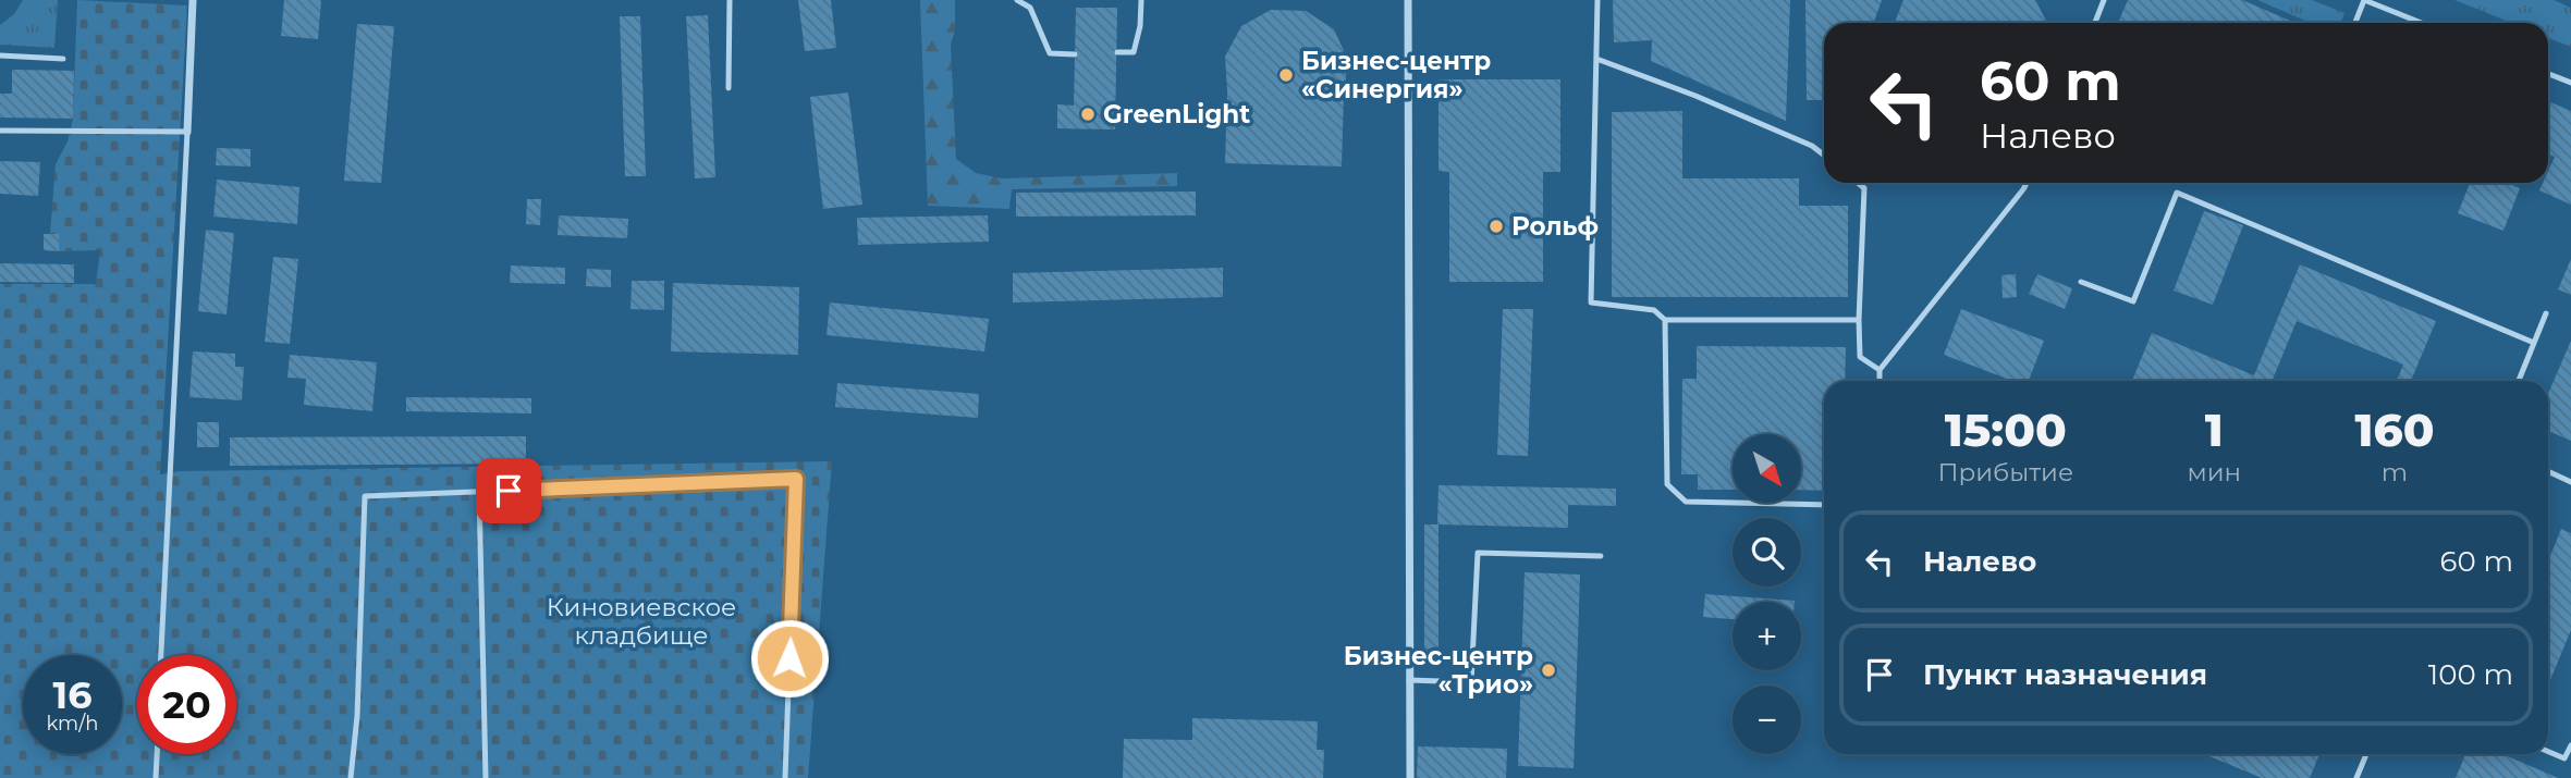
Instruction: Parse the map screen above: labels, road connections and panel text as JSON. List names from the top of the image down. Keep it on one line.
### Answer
{"parks":["Киновиевское кладбище"],"places":["Бизнес-центр «Синергия»","GreenLight","Рольф","Бизнес-центр «Трио»"],"north":"bottom right","page":{"turn":["60 m","Налево"],"eta":["15:00","Прибытие","1","мин","160","m"],"map_buttons":["+","−"],"list":[{"name":"Налево","value":"60 m"},{"name":"Пункт назначения","value":"100 m"}],"speed":"16 km/h","limit":"20"}}
